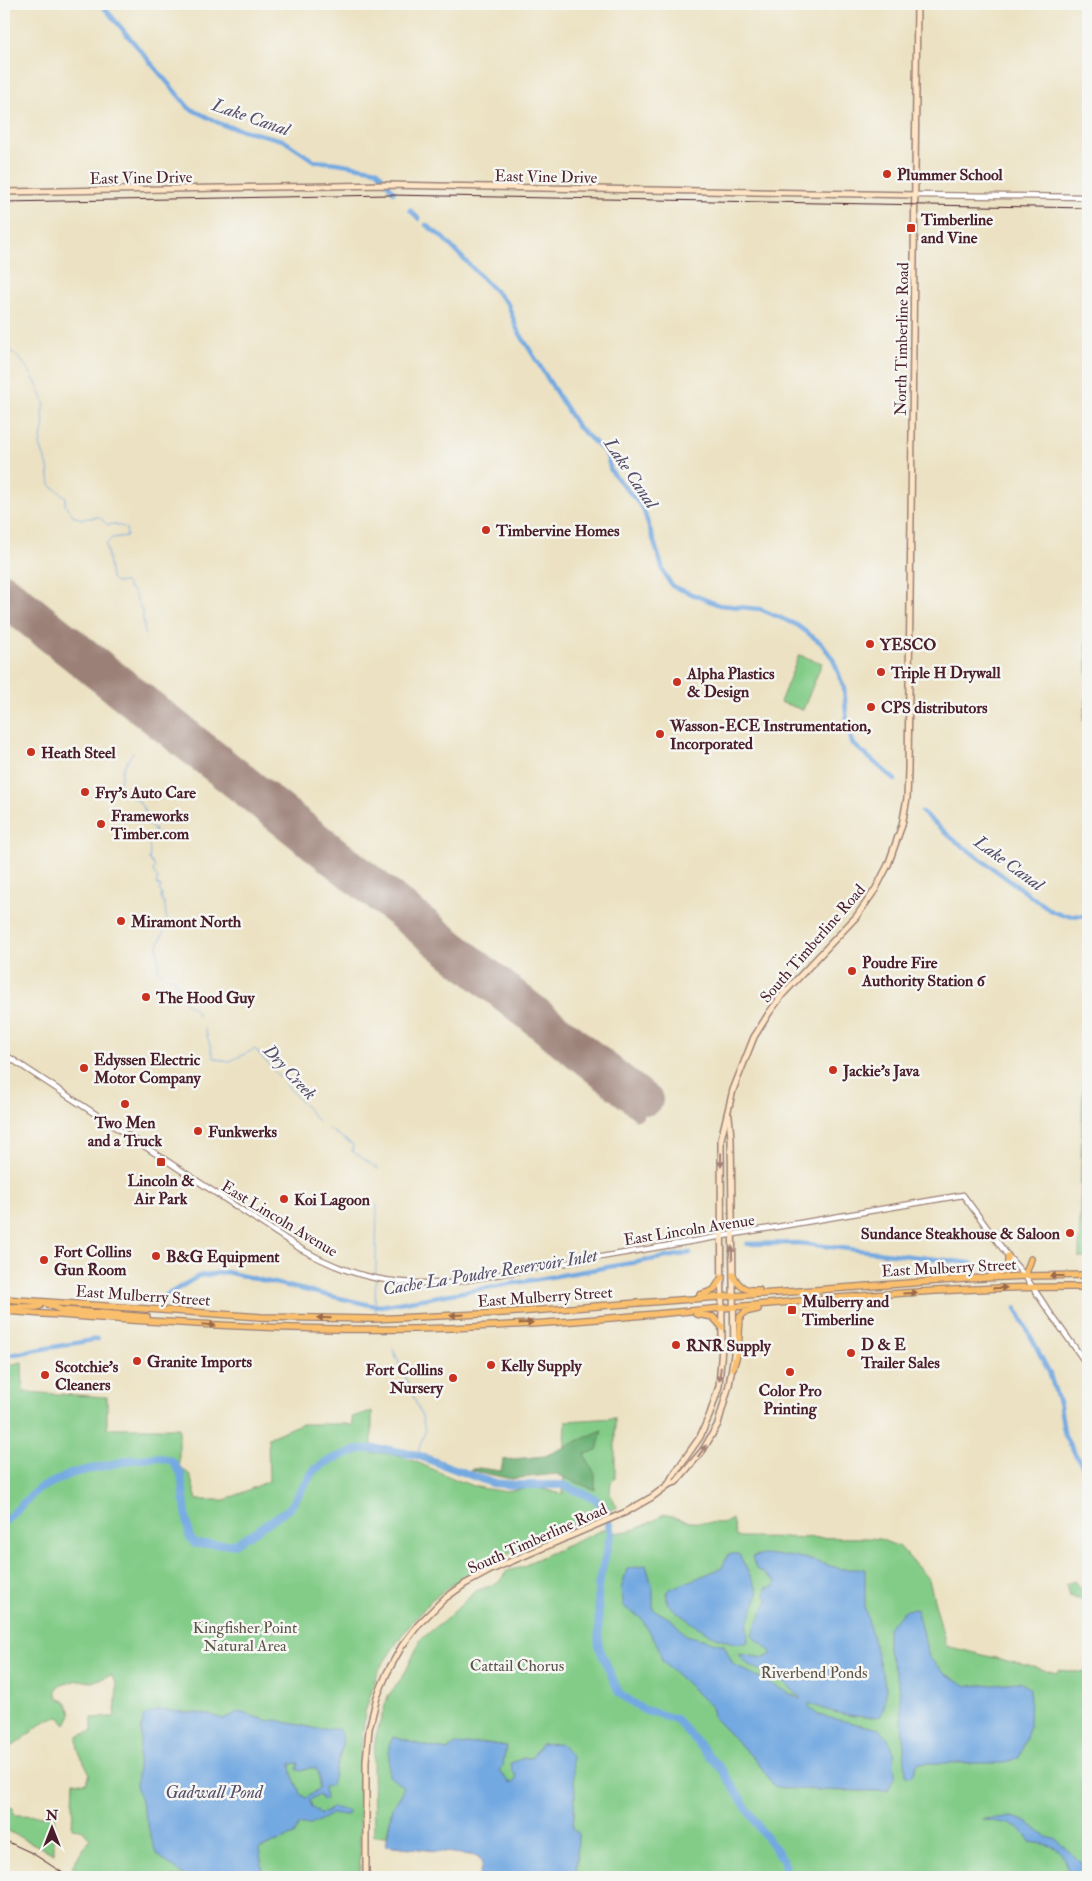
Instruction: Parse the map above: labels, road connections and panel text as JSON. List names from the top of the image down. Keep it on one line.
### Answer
{"streets":{"highway":["East Mulberry Street"],"main road":["East Vine Drive","North Timberline Road","South Timberline Road"],"street":["East Lincoln Avenue"]},"crossings":[["East Vine Drive","North Timberline Road"],["North Timberline Road","South Timberline Road"],["South Timberline Road","East Lincoln Avenue"],["South Timberline Road","East Mulberry Street"]],"water":["Lake Canal","Dry Creek","Cache La Poudre Reservoir Inlet","Gadwall Pond"],"parks":["Kingfisher Point Natural Area","Cattail Chorus","Riverbend Ponds"],"places":{"other":["Plummer School","Timbervine Homes","YESCO","Triple H Drywall","Alpha Plastics & Design","CPS distributors","Wasson-ECE Instrumentation, Incorporated","Heath Steel","Fry's Auto Care","Frameworks Timber.com","Miramont North","Poudre Fire Authority Station 6","The Hood Guy","Edyssen Electric Motor Company","Jackie's Java","Two Men and a Truck","Funkwerks","Koi Lagoon","Sundance Steakhouse & Saloon","B&G Equipment","Fort Collins Gun Room","RNR Supply","D & E Trailer Sales","Granite Imports","Kelly Supply","Color Pro Printing","Scotchie's Cleaners","Fort Collins Nursery"],"transit":["Timberline and Vine","Lincoln & Air Park","Mulberry and Timberline"]},"north":"top"}
